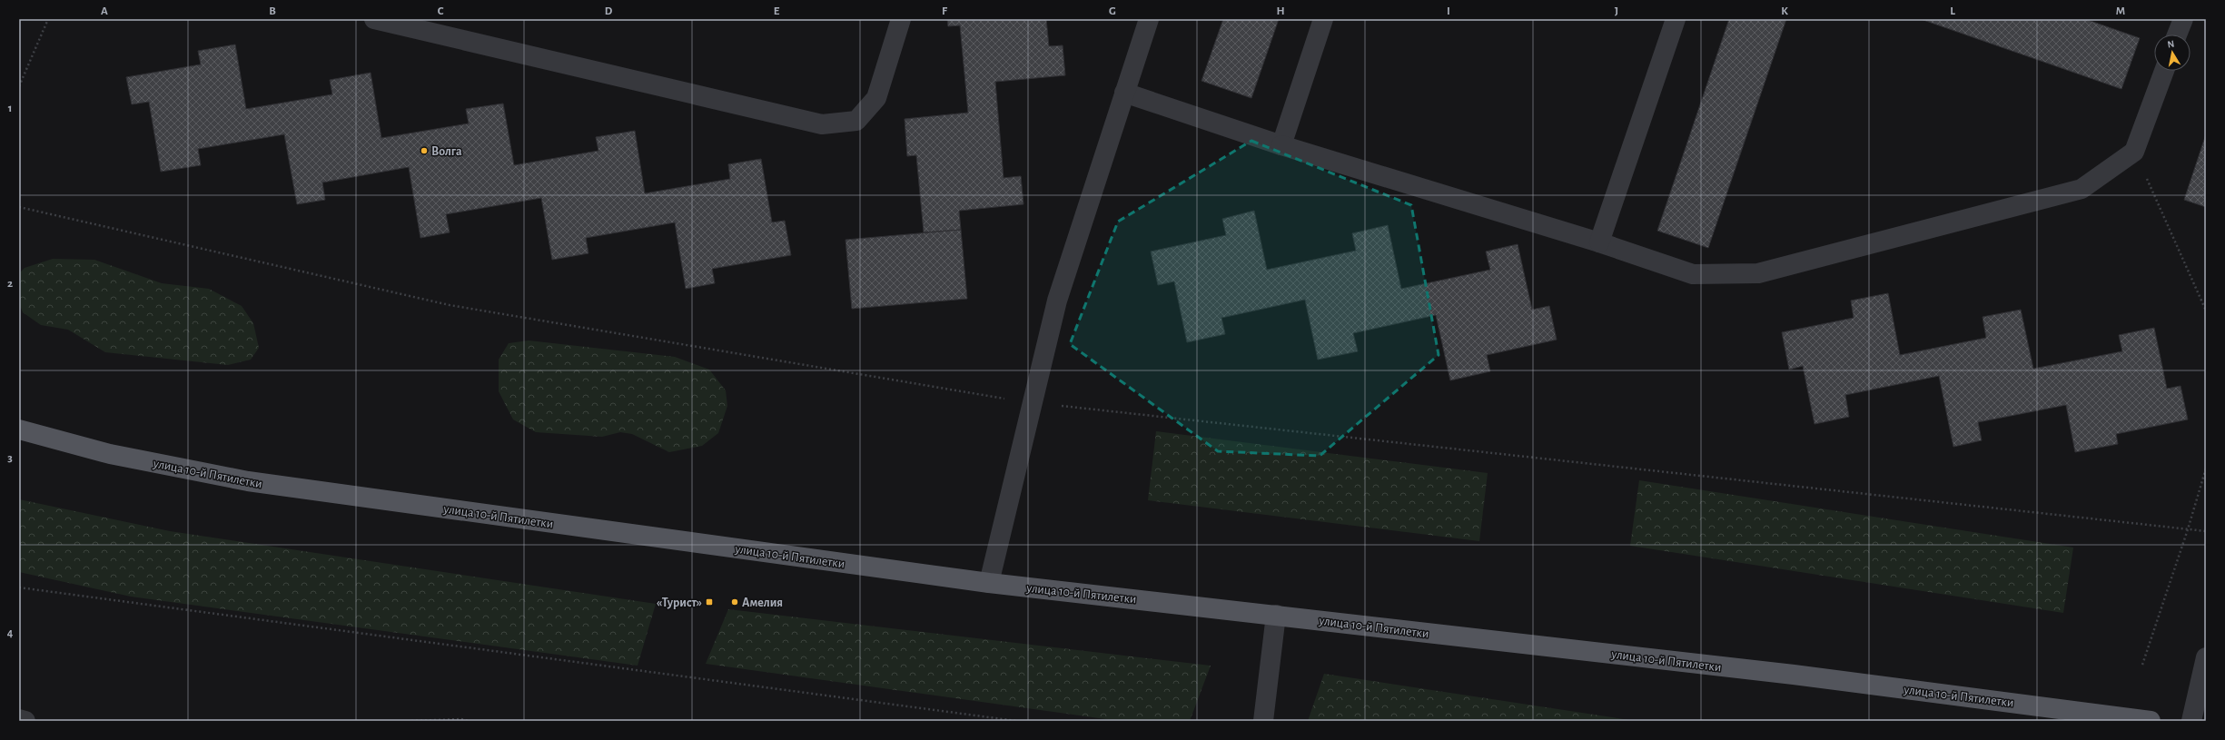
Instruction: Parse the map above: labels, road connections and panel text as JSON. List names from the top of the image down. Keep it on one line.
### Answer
{"streets":{"main road":["улица 10-й Пятилетки"]},"places":{"other":["Волга","Амелия"],"transit":["«Турист»"]},"north":"top","grid":{"columns":["A","B","C","D","E","F","G","H","I","J","K","L","M"],"rows":["1","2","3","4"]}}
